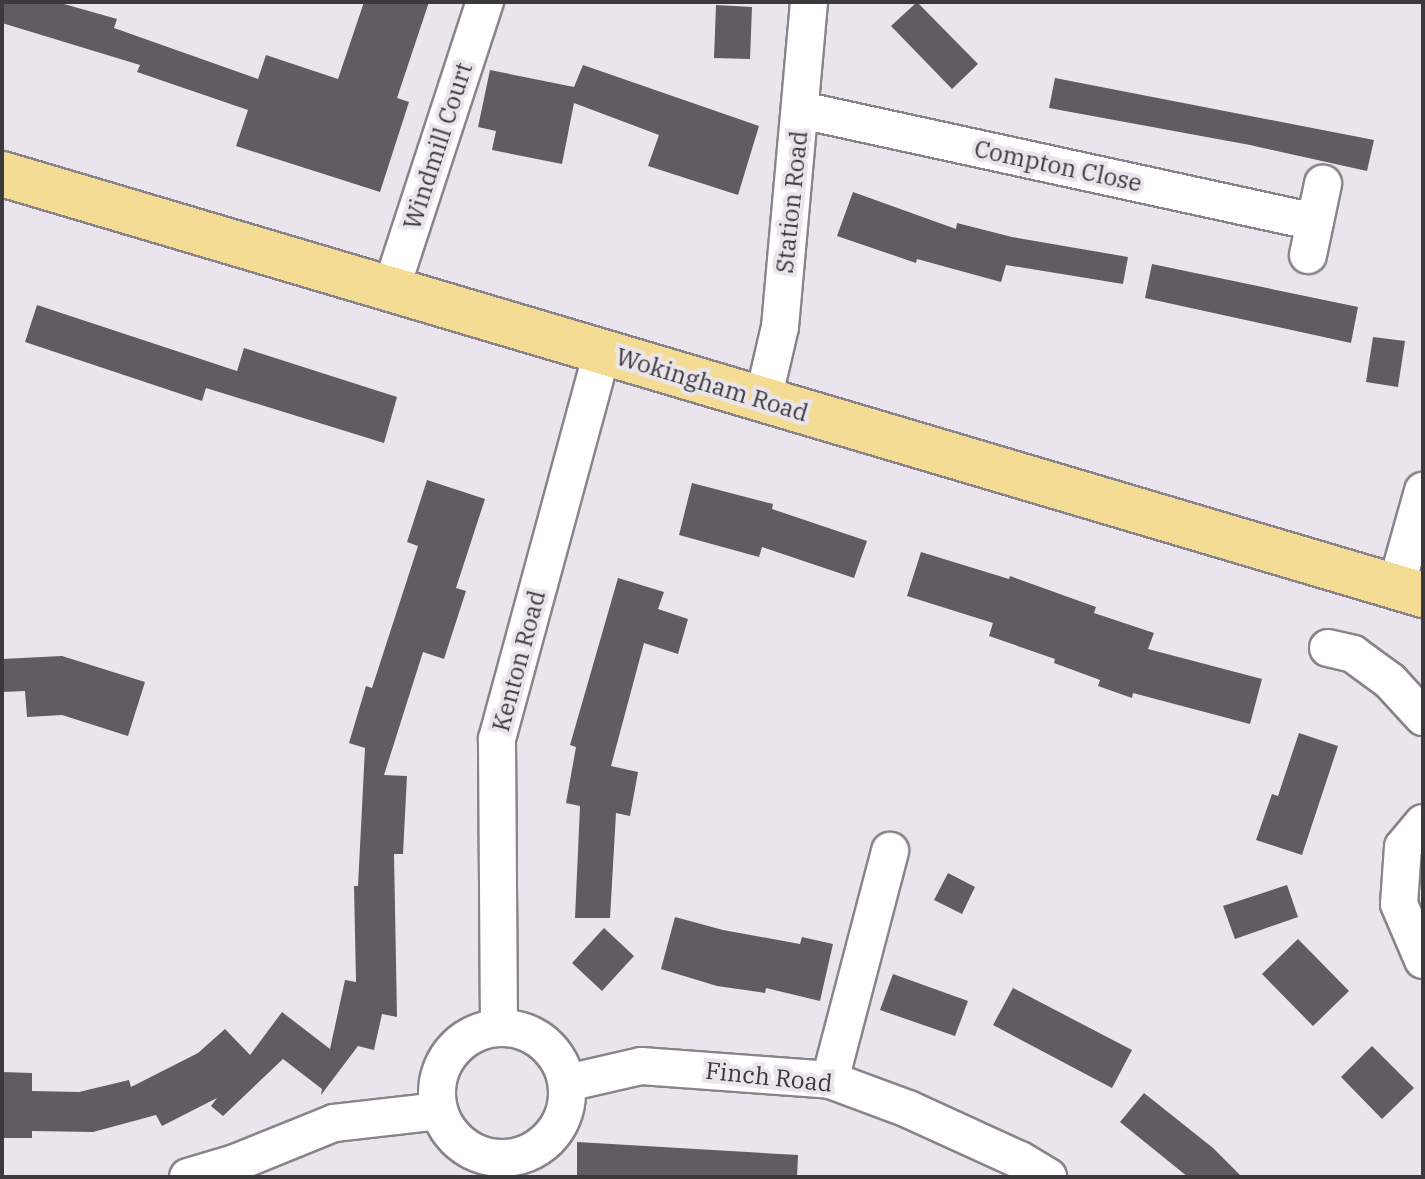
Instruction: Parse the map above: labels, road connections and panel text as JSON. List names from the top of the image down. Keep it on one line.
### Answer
{"streets":{"main road":["Wokingham Road"],"street":["Windmill Court","Compton Close","Station Road","Kenton Road","Finch Road"]},"crossings":[["Windmill Court","Wokingham Road"],["Compton Close","Station Road"],["Station Road","Wokingham Road"],["Wokingham Road","Kenton Road"],["Kenton Road","Finch Road"]]}
